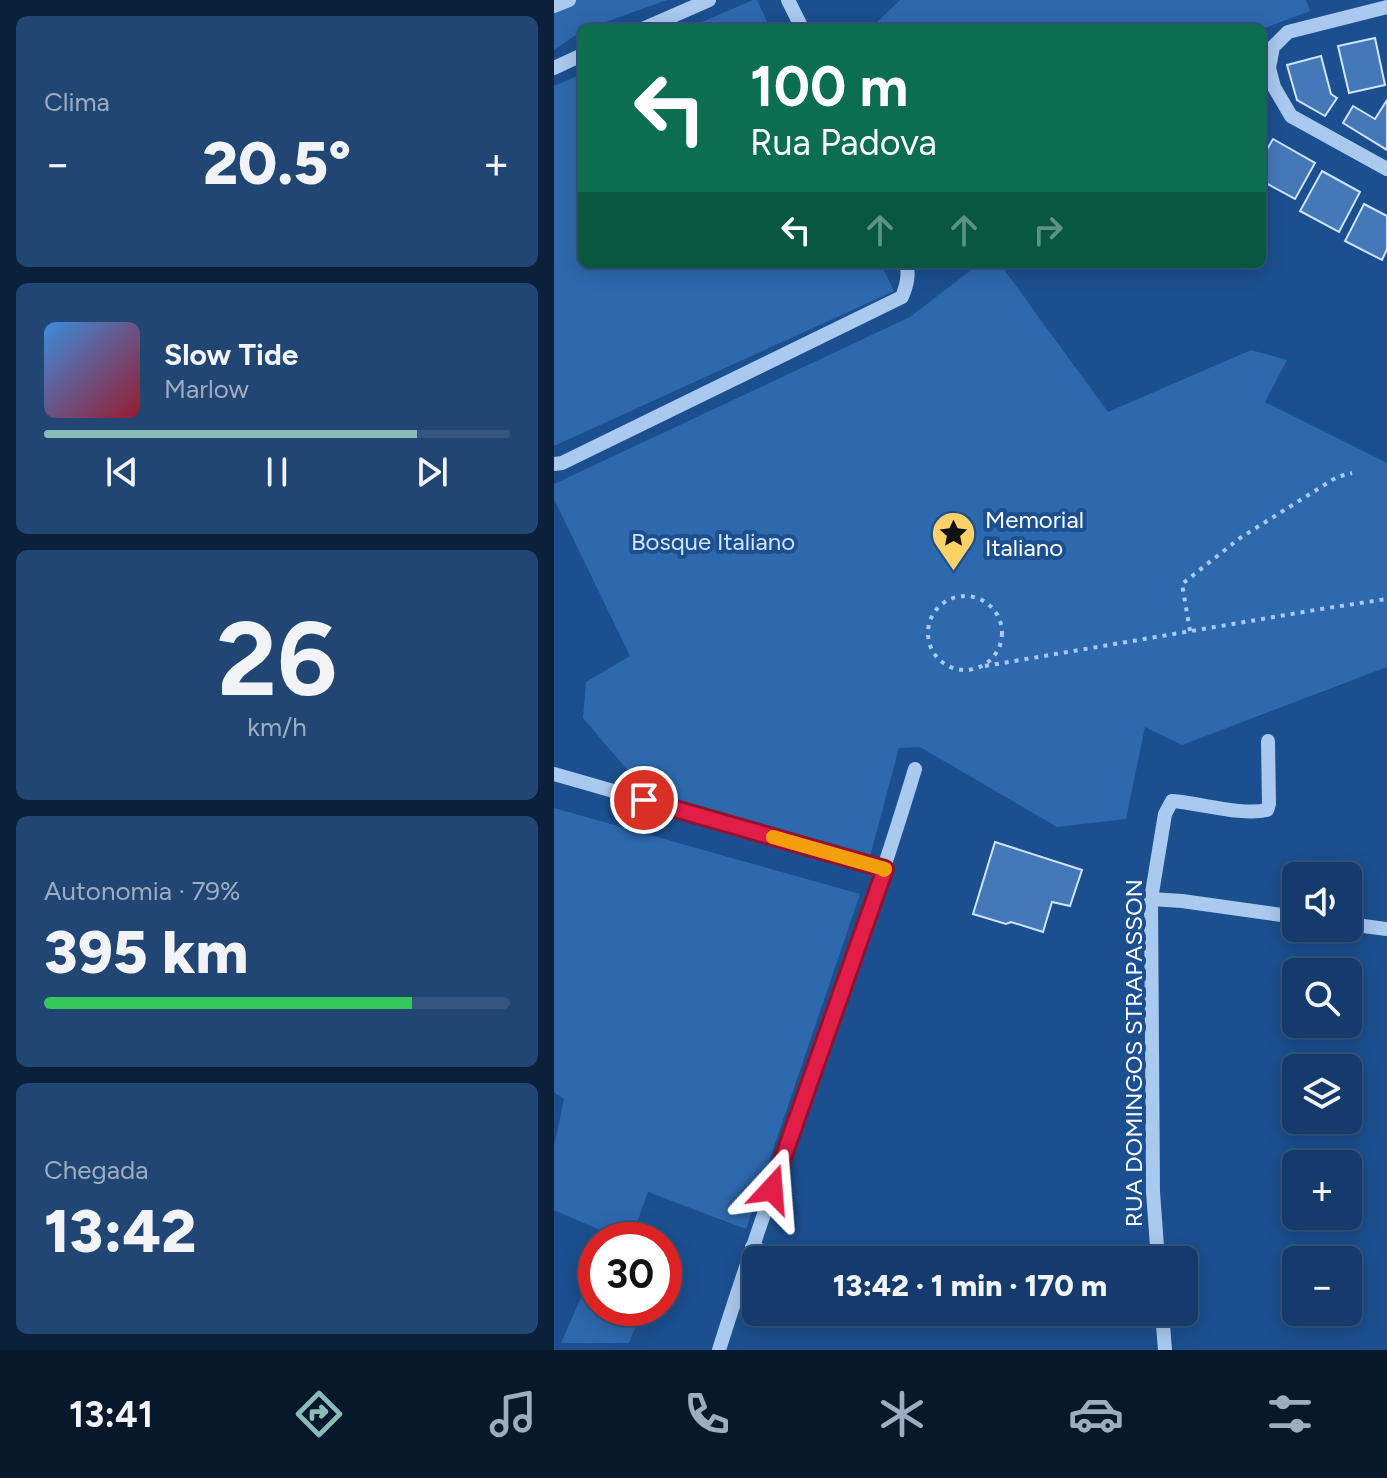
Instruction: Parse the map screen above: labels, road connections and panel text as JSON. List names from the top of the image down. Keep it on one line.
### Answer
{"streets":{"street":["RUA DOMINGOS STRAPASSON"]},"parks":["Bosque Italiano"],"places":{"place":["Memorial Italiano"]},"page":{"tile":["Clima",["26","km/h"],["Autonomia · 79%","395 km"],["Chegada","13:42"]],"turn":["100 m","Rua Padova"],"heat":["−","20.5°","+"],"song":["Slow Tide","Marlow"],"map_buttons":["+","−"],"limit":"30","trip":"13:42 · 1 min · 170 m","tabs":"13:41"}}
